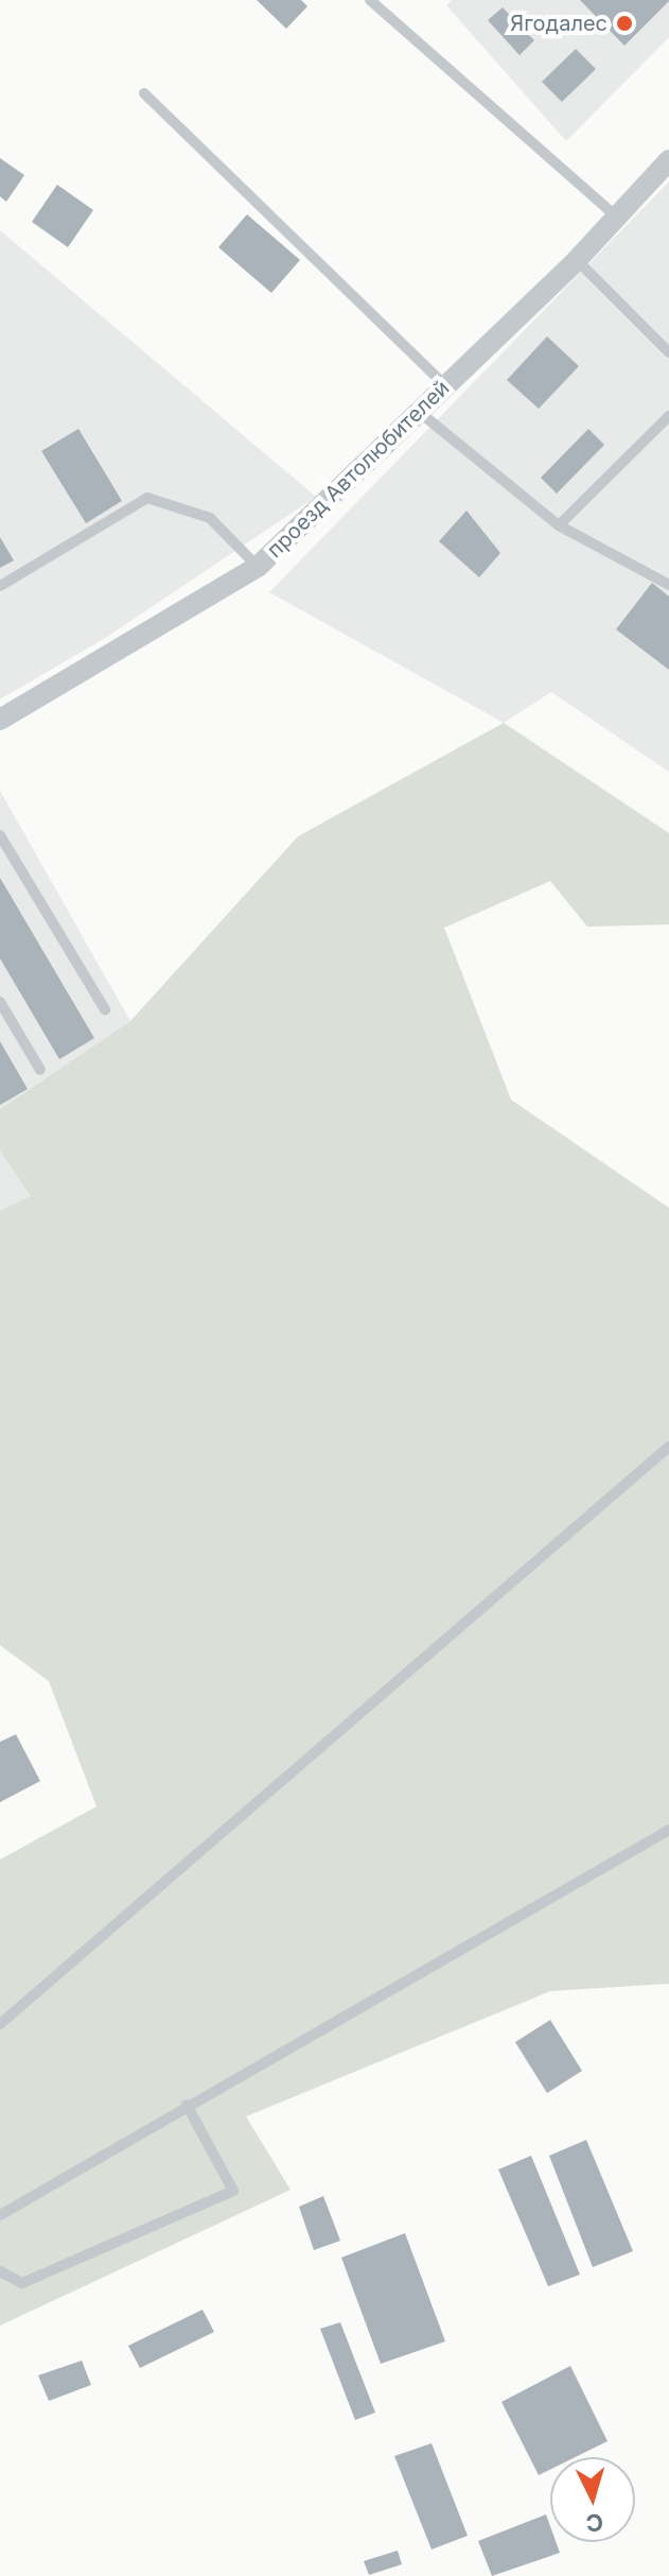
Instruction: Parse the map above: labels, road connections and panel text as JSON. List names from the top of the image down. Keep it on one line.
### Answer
{"streets":{"street":["проезд Автолюбителей"]},"places":["Ягодалес"],"north":"bottom"}
